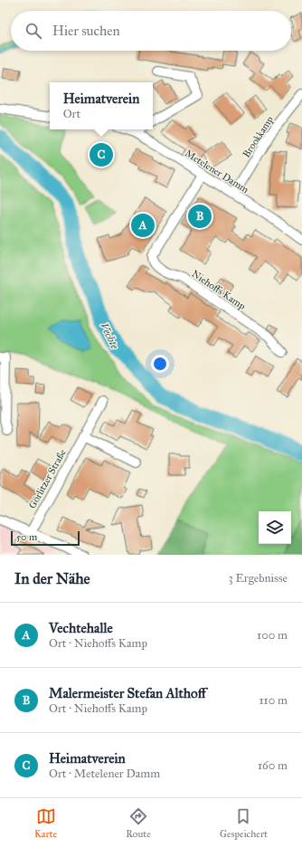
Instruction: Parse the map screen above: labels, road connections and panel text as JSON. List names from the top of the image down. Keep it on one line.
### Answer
{"streets":{"street":["Brookkamp","Metelener Damm","Niehoffs Kamp","Görlitzer Straße"]},"crossings":[["Brookkamp","Metelener Damm"],["Metelener Damm","Niehoffs Kamp"]],"water":["Vechte"],"scale_bar":"50 m","page":{"search":"Hier suchen","popup":["Heimatverein","Ort"],"pins":["C","B","A"],"scale":"50 m","heading":["In der Nähe","3 Ergebnisse"],"list":[{"mark":"A","name":"Vechtehalle","note":"Ort · Niehoffs Kamp","value":"100 m"},{"mark":"B","name":"Malermeister Stefan Althoff","note":"Ort · Niehoffs Kamp","value":"110 m"},{"mark":"C","name":"Heimatverein","note":"Ort · Metelener Damm","value":"160 m"}],"nav":["Karte","Route","Gespeichert"]}}
